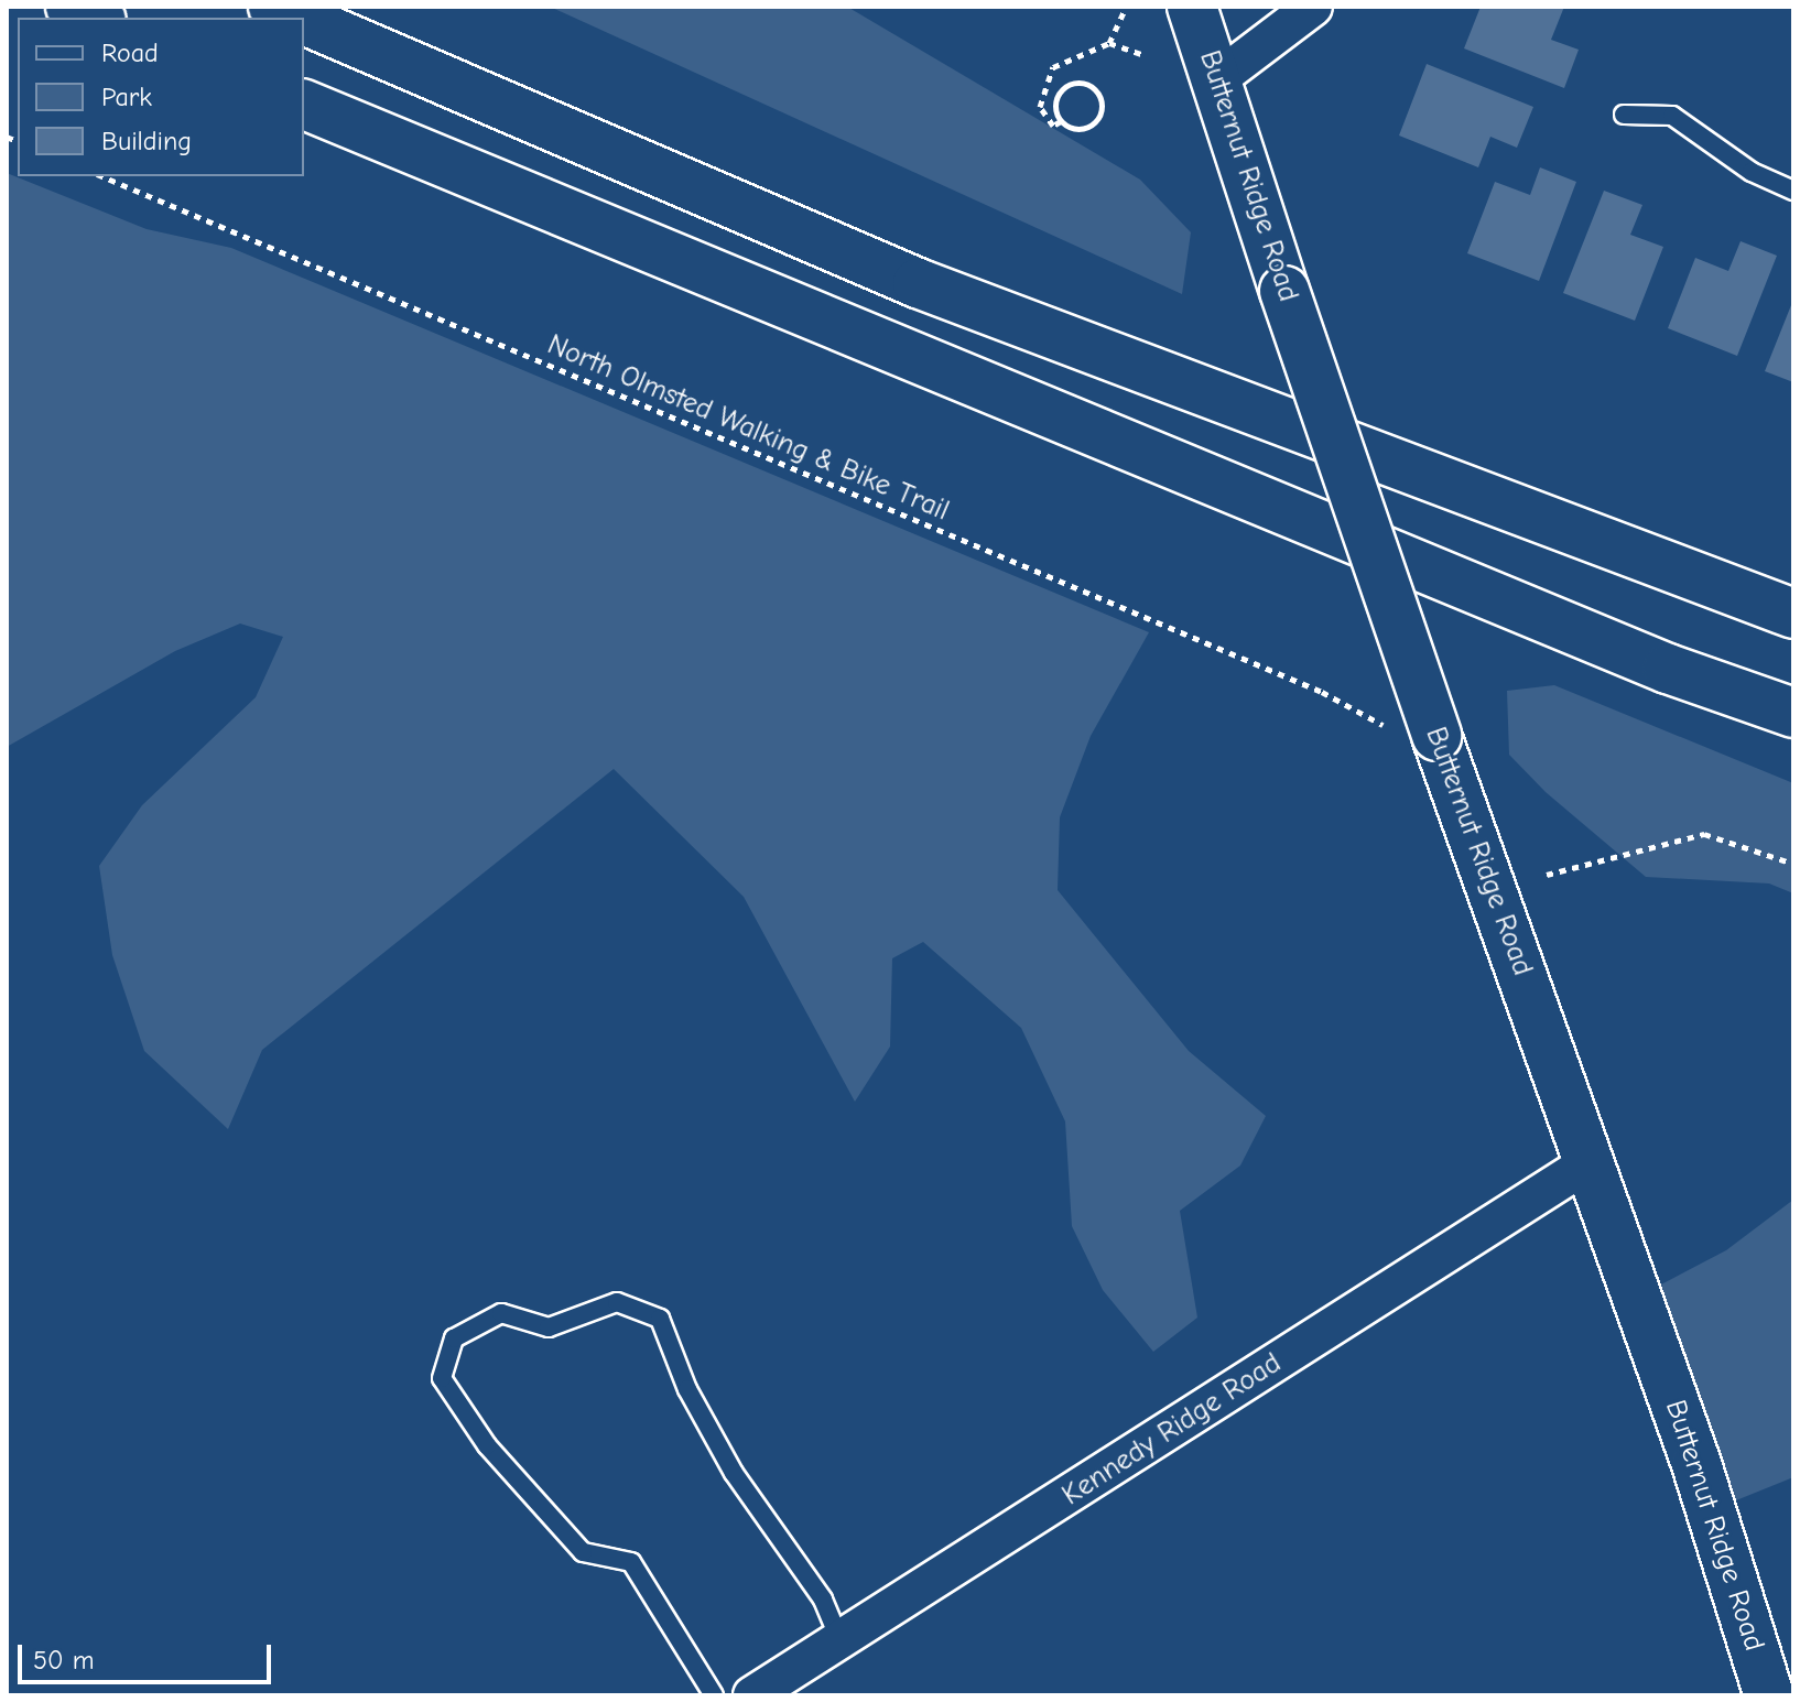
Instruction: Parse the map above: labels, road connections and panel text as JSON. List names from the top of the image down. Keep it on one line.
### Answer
{"streets":{"main road":["Butternut Ridge Road"],"street":["Kennedy Ridge Road"],"path":["North Olmsted Walking & Bike Trail"]},"crossings":[["Butternut Ridge Road","Kennedy Ridge Road"]],"legend":["Road","Park","Building"],"scale_bar":"50 m"}
